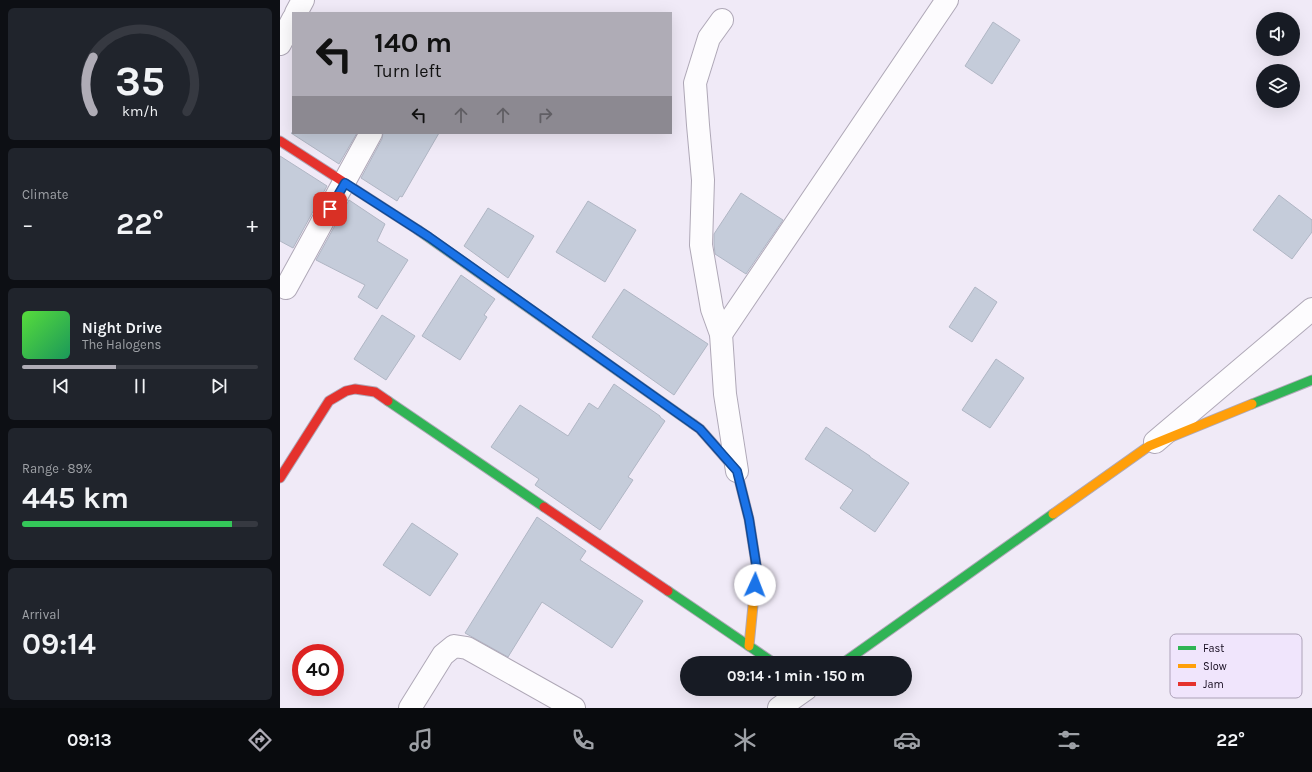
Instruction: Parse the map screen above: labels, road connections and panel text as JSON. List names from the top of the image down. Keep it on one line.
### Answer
{"legend":["Fast","Slow","Jam"],"page":{"turn":["140 m","Turn left"],"tile":["Climate",["Range · 89%","445 km"],["Arrival","09:14"]],"heat":["−","22°","+"],"song":["Night Drive","The Halogens"],"limit":"40","trip":"09:14 · 1 min · 150 m","tabs":["09:13","22°"],"gauge":["35","km/h"]}}
